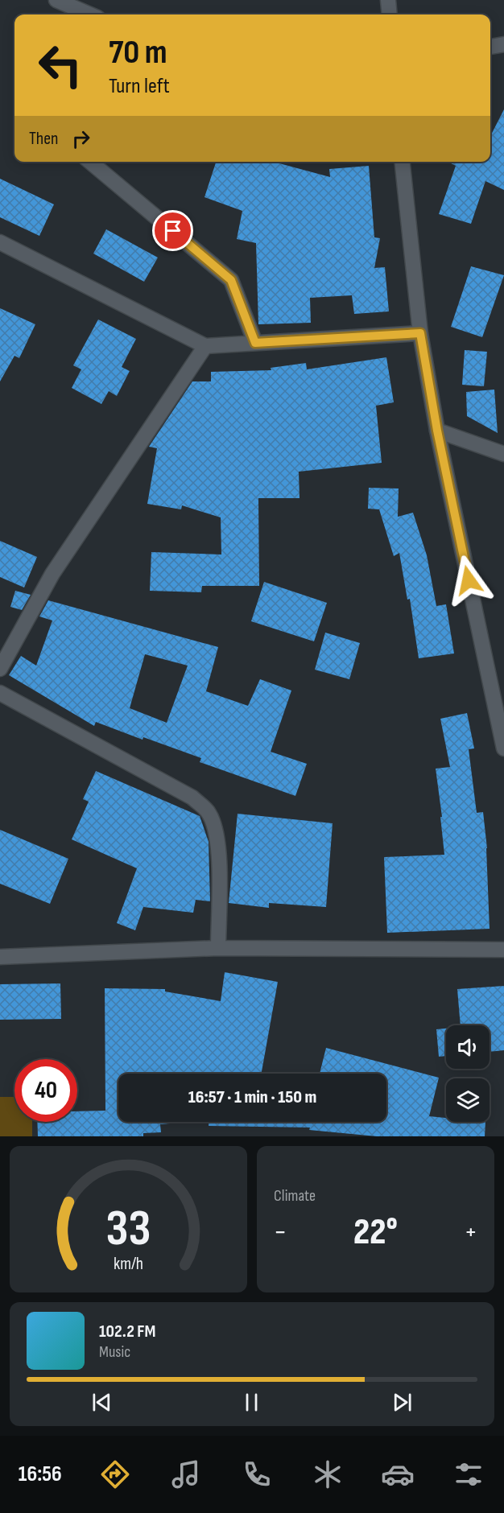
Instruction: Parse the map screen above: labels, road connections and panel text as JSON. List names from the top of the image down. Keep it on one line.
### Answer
{"page":{"turn":["70 m","Turn left"],"then":"Then","limit":"40","trip":"16:57 · 1 min · 150 m","tile":"Climate","heat":["−","22°","+"],"song":["102.2 FM","Music"],"tabs":"16:56","gauge":["33","km/h"]}}
